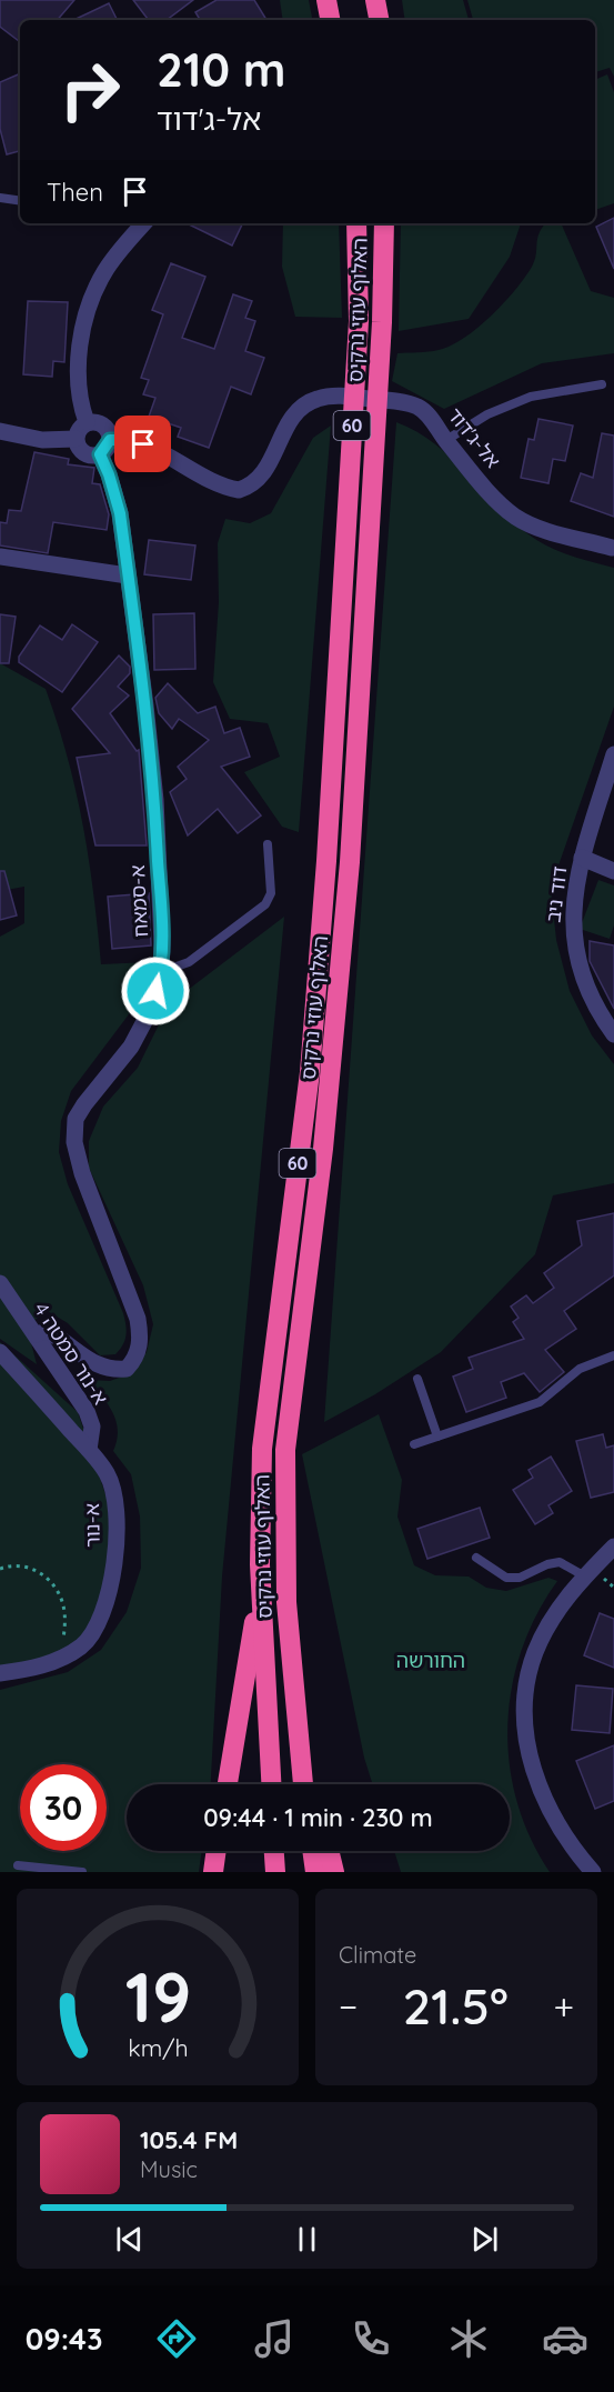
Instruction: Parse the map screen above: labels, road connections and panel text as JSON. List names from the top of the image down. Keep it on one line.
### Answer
{"streets":{"highway":["האלוף עוזי נרקיס","60"],"street":["אל-ג'דוד","דוד ניב","א-סמאח","א-נור סמטה 4","א-נור"]},"crossings":[["אל-ג'דוד","א-סמאח"],["א-סמאח","א-נור סמטה 4"],["א-נור סמטה 4","א-נור"]],"parks":["החורשה"],"page":{"turn":["210 m","אל-ג'דוד"],"then":"Then","limit":"30","trip":"09:44 · 1 min · 230 m","tile":"Climate","heat":["−","21.5°","+"],"song":["105.4 FM","Music"],"tabs":"09:43","gauge":["19","km/h"]}}
